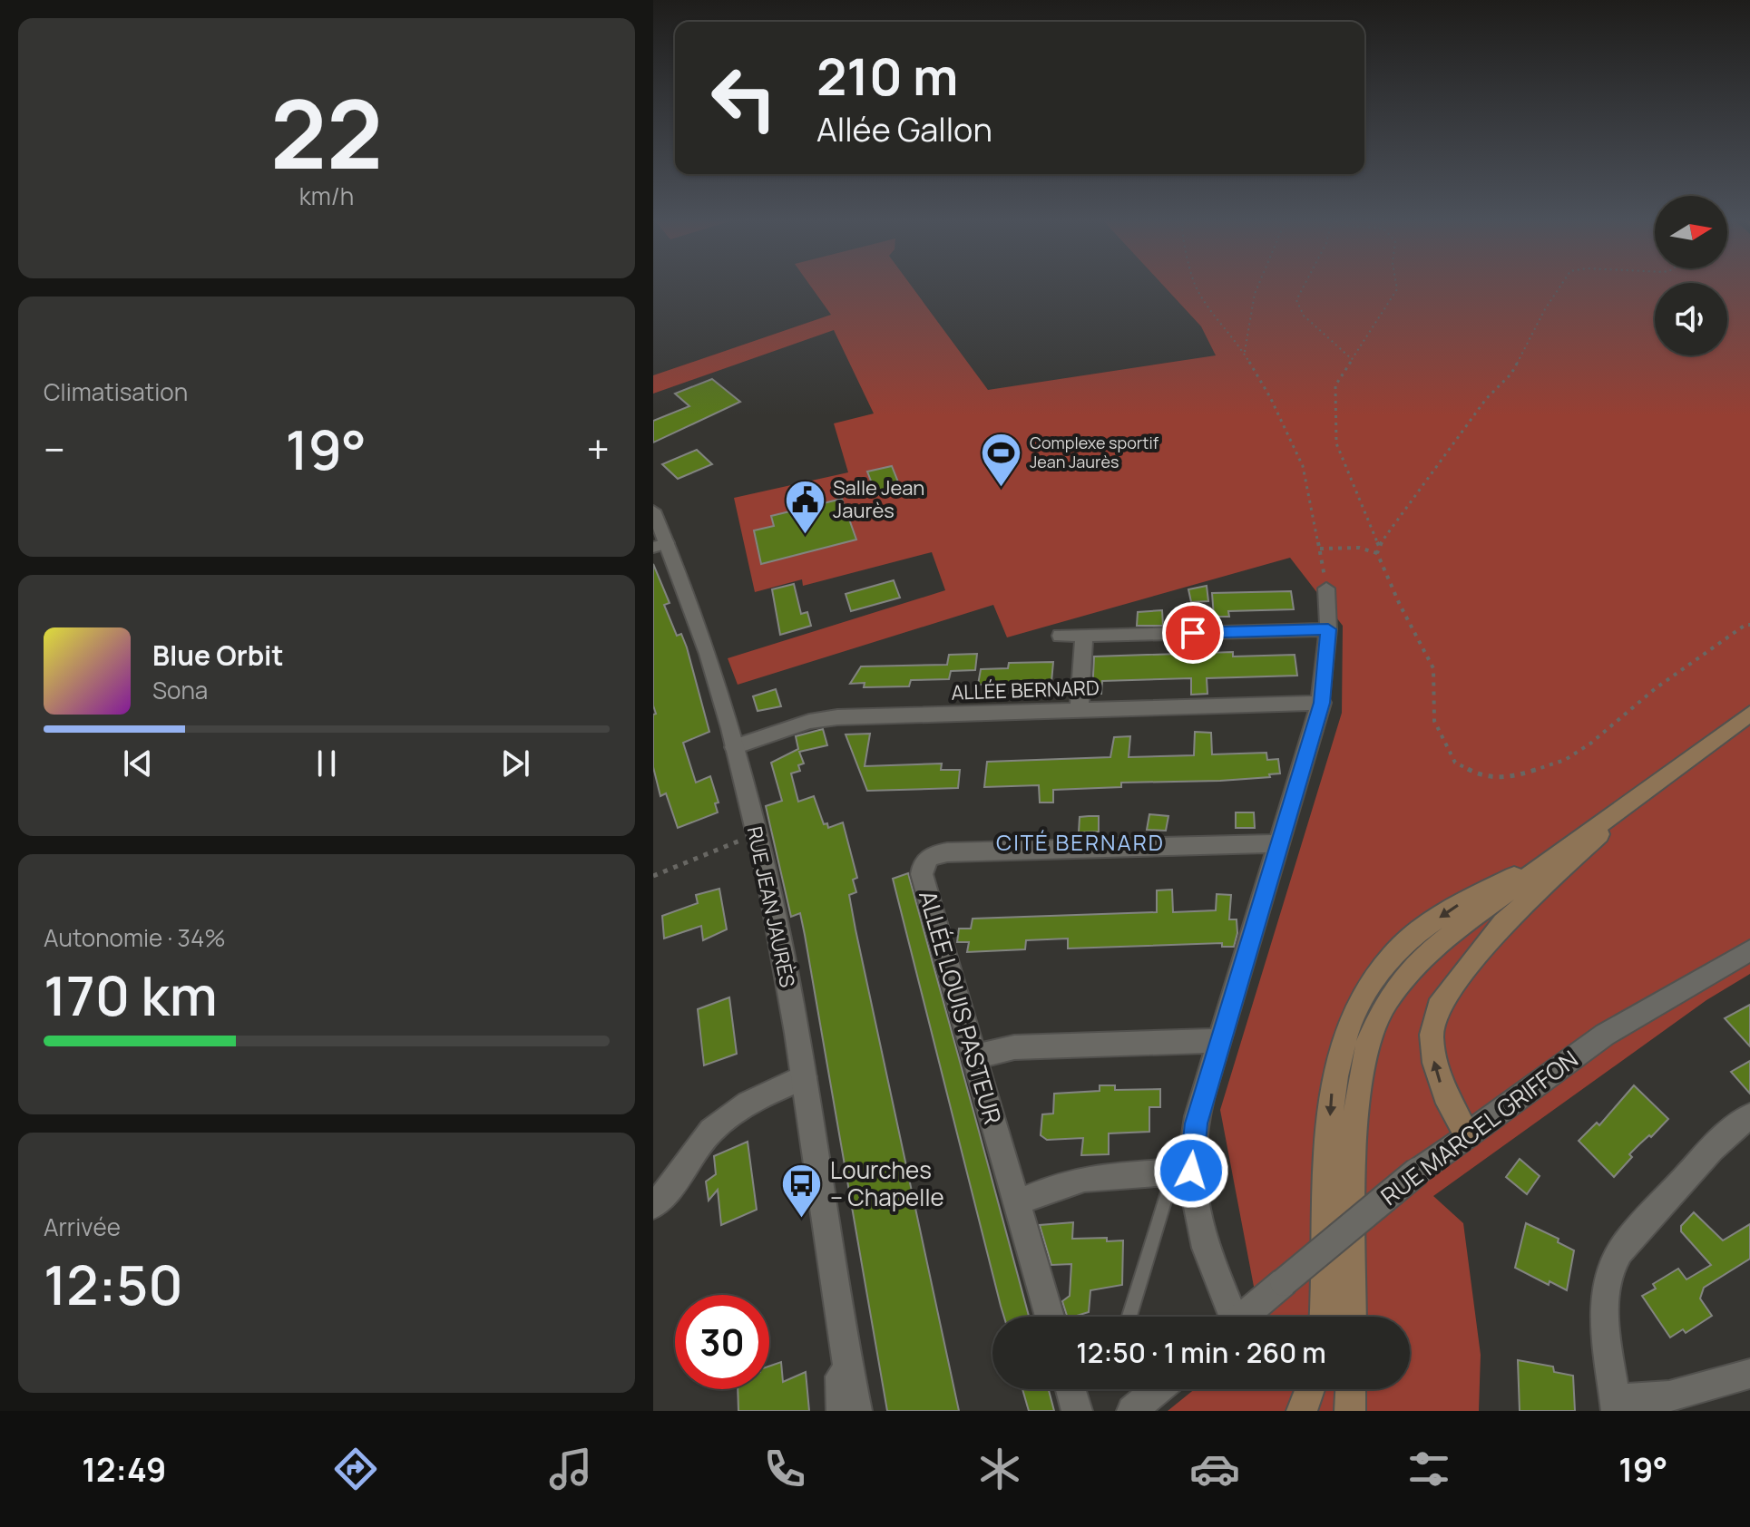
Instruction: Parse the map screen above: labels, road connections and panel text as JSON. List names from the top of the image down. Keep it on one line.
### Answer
{"streets":{"street":["ALLÉE BERNARD","RUE JEAN JAURÈS","ALLÉE LOUIS PASTEUR","RUE MARCEL GRIFFON"]},"crossings":[["ALLÉE BERNARD","RUE JEAN JAURÈS"]],"districts":["CITÉ BERNARD"],"places":{"sports":["Complexe sportif Jean Jaurès"],"public building":["Salle Jean Jaurès"],"bus stop":["Lourches – Chapelle"]},"north":"right","page":{"tile":[["22","km/h"],"Climatisation",["Autonomie · 34%","170 km"],["Arrivée","12:50"]],"turn":["210 m","Allée Gallon"],"heat":["−","19°","+"],"song":["Blue Orbit","Sona"],"limit":"30","trip":"12:50 · 1 min · 260 m","tabs":["12:49","19°"]}}
